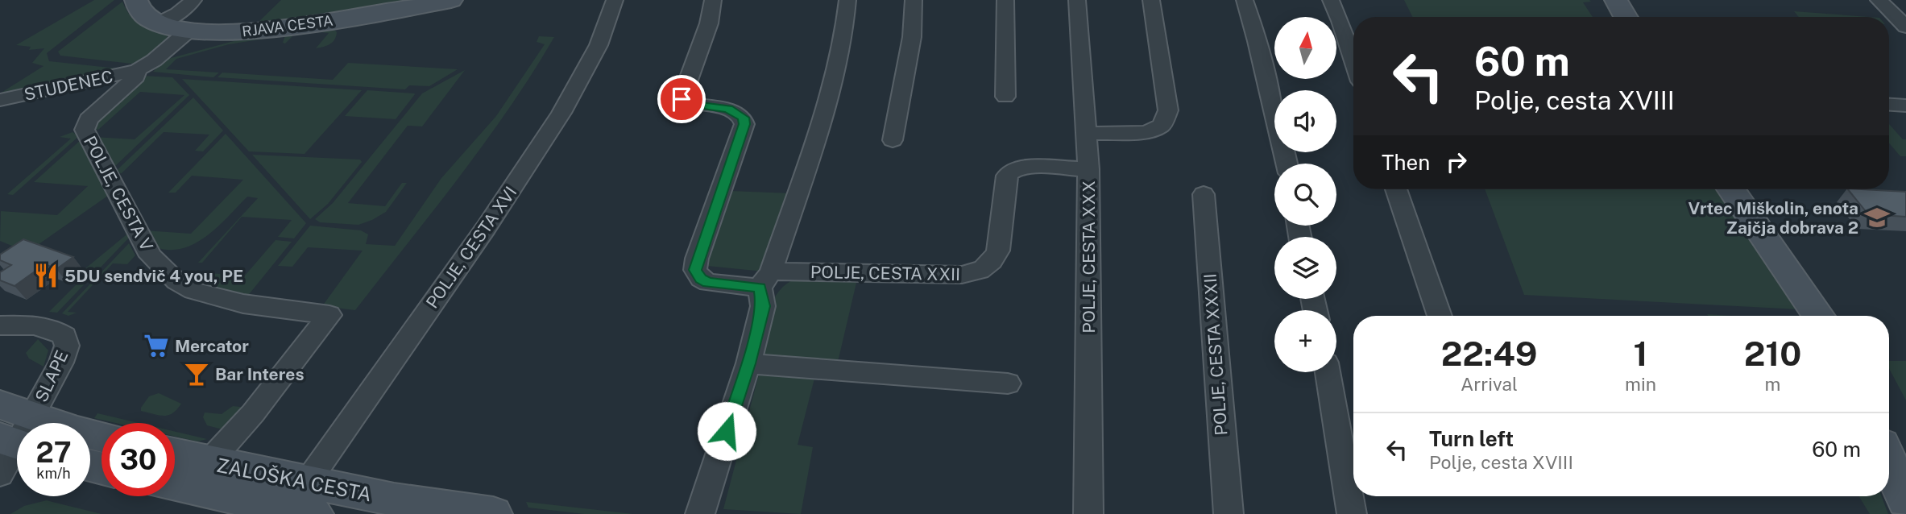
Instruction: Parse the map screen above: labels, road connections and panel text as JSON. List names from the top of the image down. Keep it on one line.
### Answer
{"streets":{"main road":["RJAVA CESTA","ZALOŠKA CESTA"],"street":["STUDENEC","POLJE, CESTA V","POLJE, CESTA XVI","POLJE, CESTA XXX","POLJE, CESTA XXII","POLJE, CESTA XXXII","SLAPE"]},"crossings":[["RJAVA CESTA","POLJE, CESTA V"],["STUDENEC","POLJE, CESTA V"],["POLJE, CESTA V","ZALOŠKA CESTA"],["POLJE, CESTA XVI","ZALOŠKA CESTA"],["POLJE, CESTA XXX","POLJE, CESTA XXII"]],"places":{"school or university":["Vrtec Miškolin, enota Zajčja dobrava 2"],"restaurant":["5DU sendvič 4 you, PE"],"supermarket":["Mercator"],"bar":["Bar Interes"]},"north":"top","page":{"map_buttons":"+","turn":["60 m","Polje, cesta XVIII"],"then":"Then","eta":["22:49","Arrival","1","min","210","m"],"list":[{"name":"Turn left","note":"Polje, cesta XVIII","value":"60 m"}],"speed":"27 km/h","limit":"30"}}
